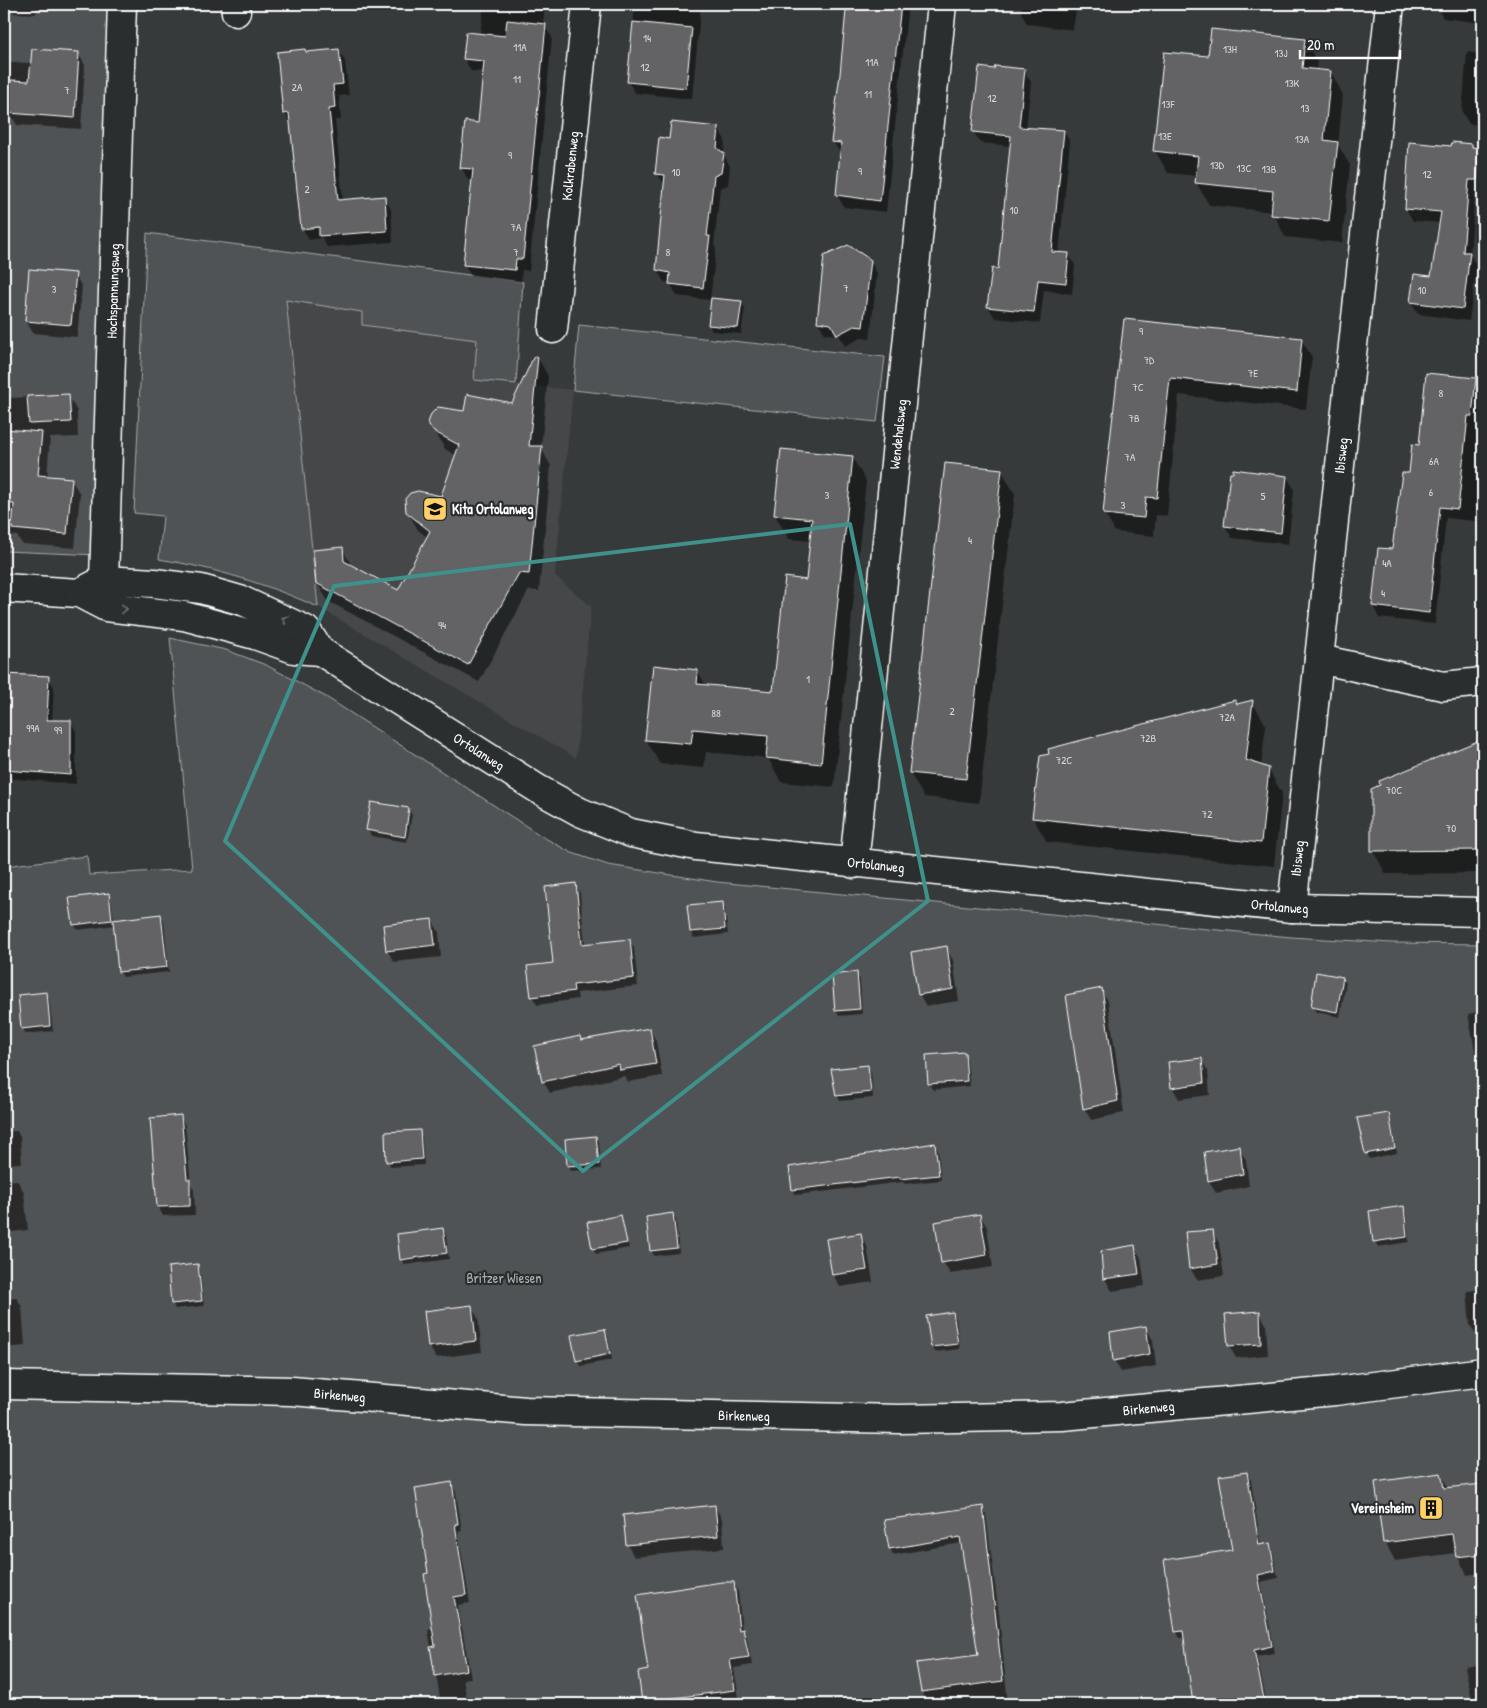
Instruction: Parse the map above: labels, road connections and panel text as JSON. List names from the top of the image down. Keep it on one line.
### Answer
{"streets":{"street":["Kolkrabenweg","Hochspannungsweg","Wendehalsweg","Ibisweg","Ortolanweg","Birkenweg"]},"crossings":[["Hochspannungsweg","Ortolanweg"],["Wendehalsweg","Ortolanweg"],["Ibisweg","Ortolanweg"]],"parks":["Britzer Wiesen"],"places":{"school or university":["Kita Ortolanweg"],"building":["Vereinsheim"]},"house_numbers":["14","11A","13H","13J","11A","12","11","13K","2A","7","11","12","13F","13","13E","13A","9","13D","13C","13B","9","10","12","2","10","7A","7","8","7","3","10","9","7D","7E","7C","8","7B","7A","6A","6","3","5","3","4","4A","4","94","1","2","88","72A","99A","99","72B","72C","70C","72","70"],"scale_bar":"20 m"}
